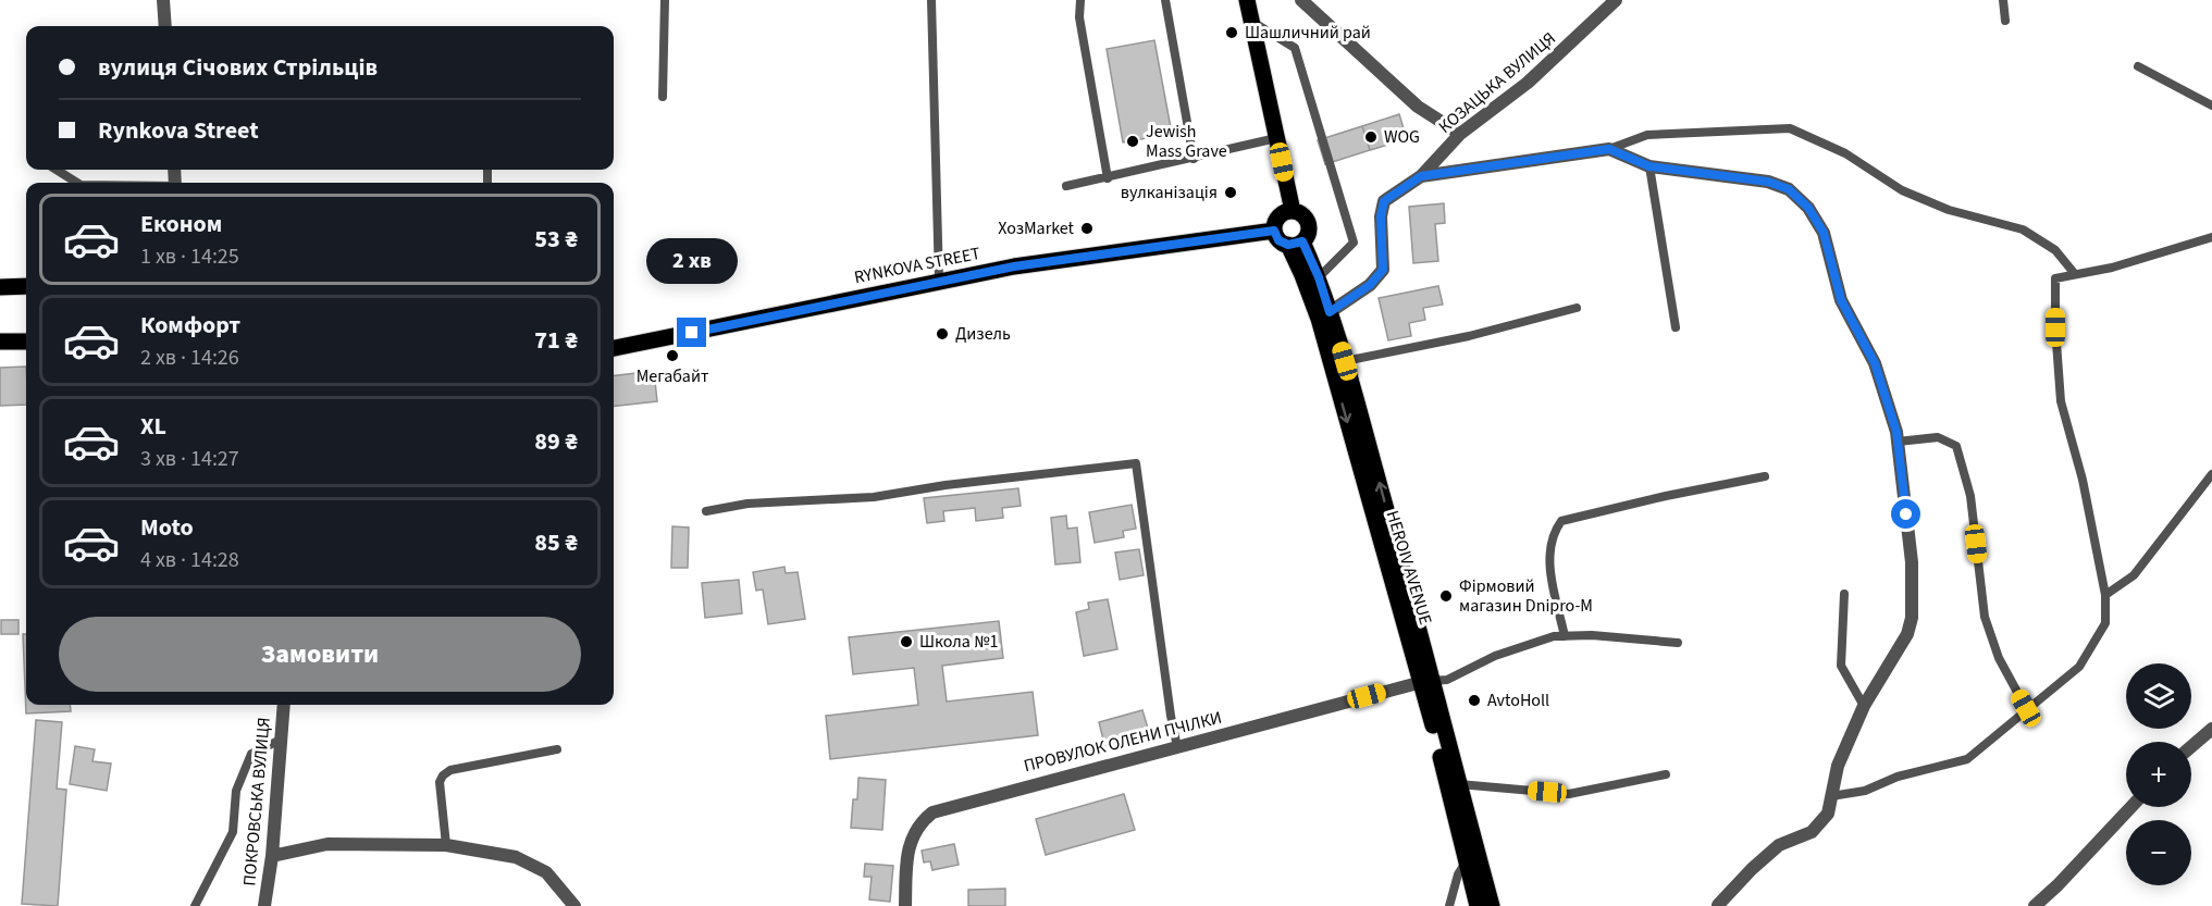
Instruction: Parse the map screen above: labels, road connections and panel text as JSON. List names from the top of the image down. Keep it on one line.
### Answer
{"streets":{"main road":["RYNKOVA STREET","HEROIV AVENUE"],"street":["КОЗАЦЬКА ВУЛИЦЯ","ПРОВУЛОК ОЛЕНИ ПЧІЛКИ","ПОКРОВСЬКА ВУЛИЦЯ"]},"crossings":[["КОЗАЦЬКА ВУЛИЦЯ","HEROIV AVENUE"],["RYNKOVA STREET","HEROIV AVENUE"],["HEROIV AVENUE","ПРОВУЛОК ОЛЕНИ ПЧІЛКИ"]],"places":["Шашличний рай","WOG","Jewish Mass Grave","вулканізація","ХозMarket","Дизель","Мегабайт","Фірмовий магазин Dnipro-M","Школа №1","AvtoHoll"],"page":{"banner":["вулиця Січових Стрільців","Rynkova Street"],"list":[{"name":"Економ","note":"1 хв · 14:25","value":"53 ₴"},{"name":"Комфорт","note":"2 хв · 14:26","value":"71 ₴"},{"name":"XL","note":"3 хв · 14:27","value":"89 ₴"},{"name":"Moto","note":"4 хв · 14:28","value":"85 ₴"}],"bubble":"2 хв","buttons":"Замовити","map_buttons":["+","−"]}}
